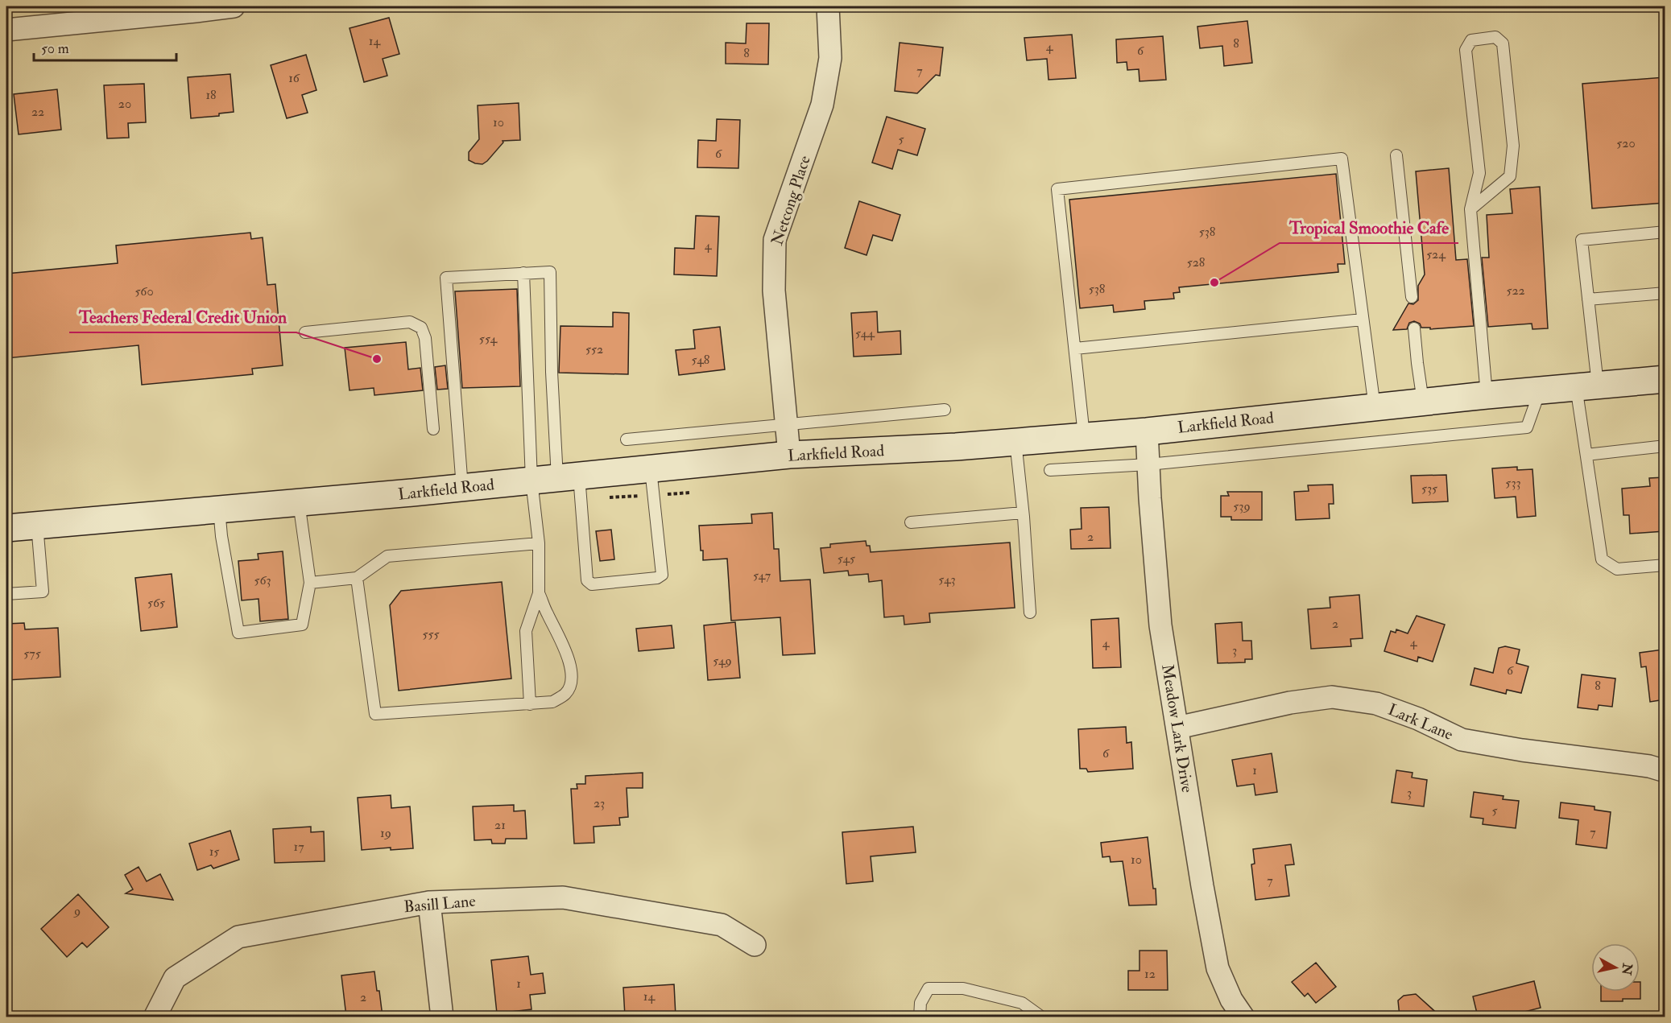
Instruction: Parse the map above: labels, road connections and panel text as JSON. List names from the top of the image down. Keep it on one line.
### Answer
{"streets":{"main road":["Larkfield Road"],"street":["Netcong Place","Lark Lane","Meadow Lark Drive","Basill Lane"]},"crossings":[["Netcong Place","Larkfield Road"],["Larkfield Road","Meadow Lark Drive"],["Lark Lane","Meadow Lark Drive"]],"places":["Tropical Smoothie Cafe","Teachers Federal Credit Union"],"house_numbers":["14","8","4","6","8","7","16","18","20","22","10","5","520","6","538","4","524","528","538","522","560","544","554","552","548","533","535","539","2","545","547","543","563","565","2","555","4","4","3","575","549","6","8","6","1","3","23","5","21","7","19","17","15","10","7","9","12","1","14","2"],"scale_bar":"50 m","north":"right"}
